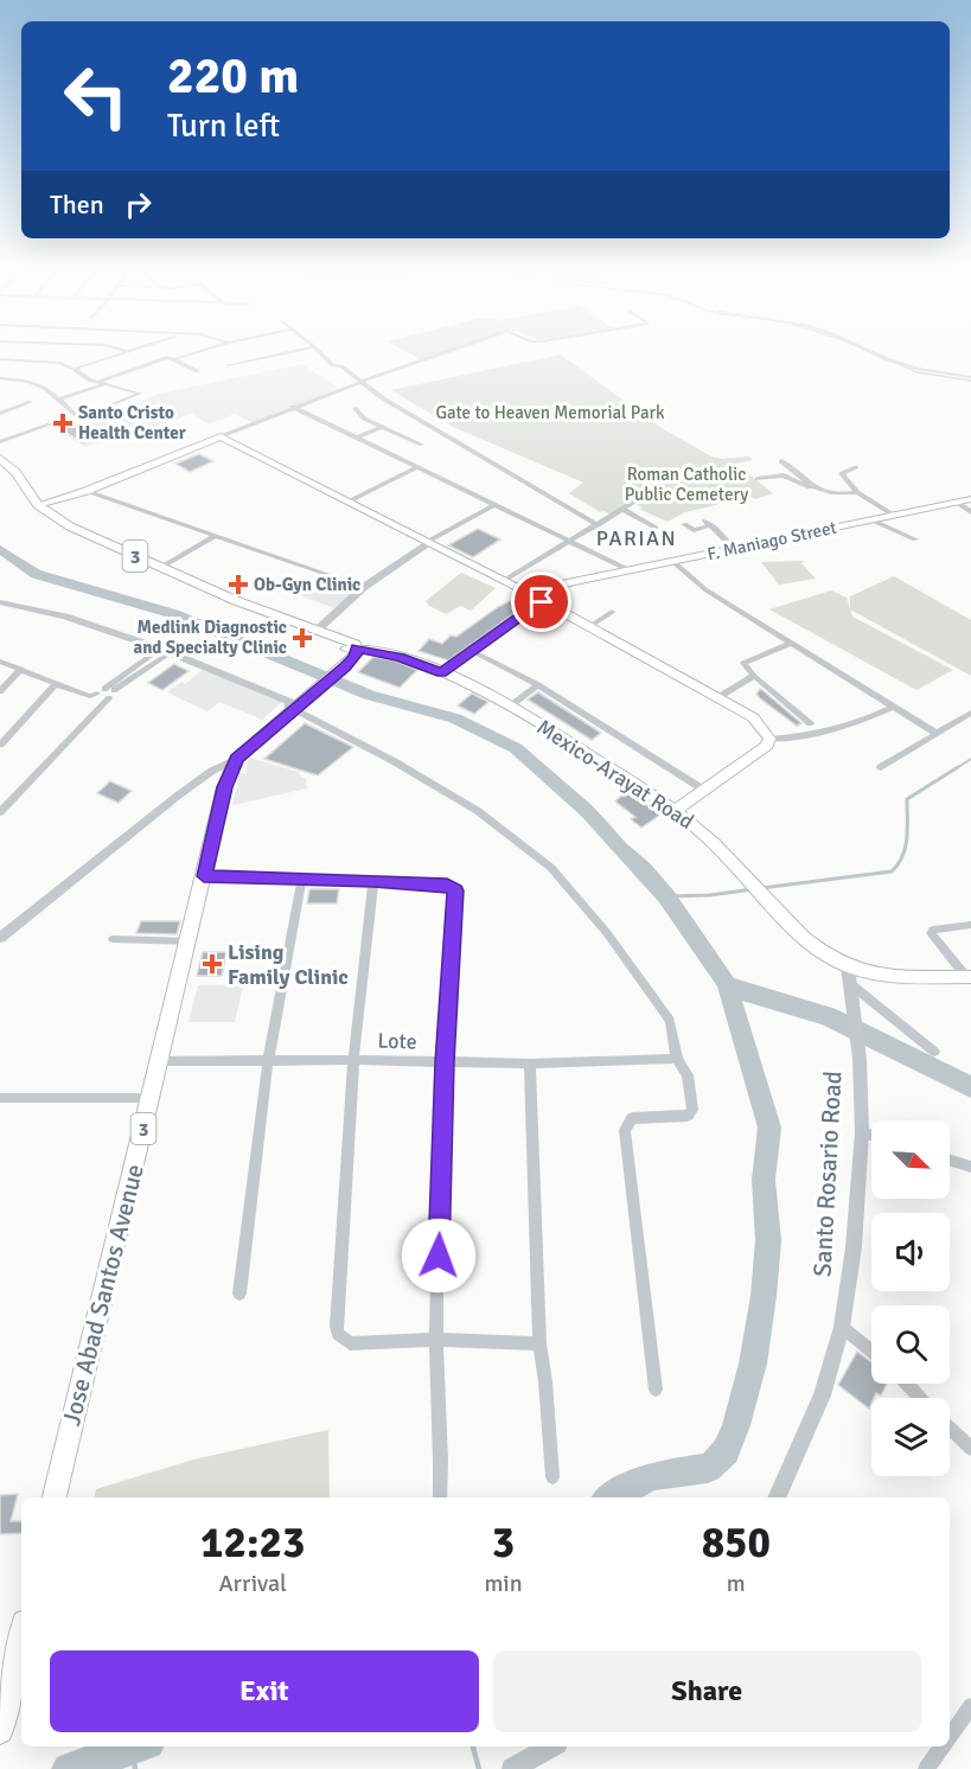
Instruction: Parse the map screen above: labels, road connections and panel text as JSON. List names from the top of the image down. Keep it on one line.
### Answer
{"streets":{"highway":["3","Jose Abad Santos Avenue"],"main road":["F. Maniago Street","Mexico-Arayat Road"],"street":["Lote","Santo Rosario Road"]},"crossings":[["3","Mexico-Arayat Road"],["3","Jose Abad Santos Avenue"],["Mexico-Arayat Road","Santo Rosario Road"],["Mexico-Arayat Road","Jose Abad Santos Avenue"],["Lote","Jose Abad Santos Avenue"]],"districts":["PARIAN"],"parks":["Gate to Heaven Memorial Park","Roman Catholic Public Cemetery"],"places":{"health":["Santo Cristo Health Center","Ob-Gyn Clinic","Medlink Diagnostic and Specialty Clinic","Lising Family Clinic"]},"north":"bottom right","page":{"turn":["220 m","Turn left"],"then":"Then","eta":["12:23","Arrival","3","min","850","m"],"buttons":["Exit","Share"]}}
